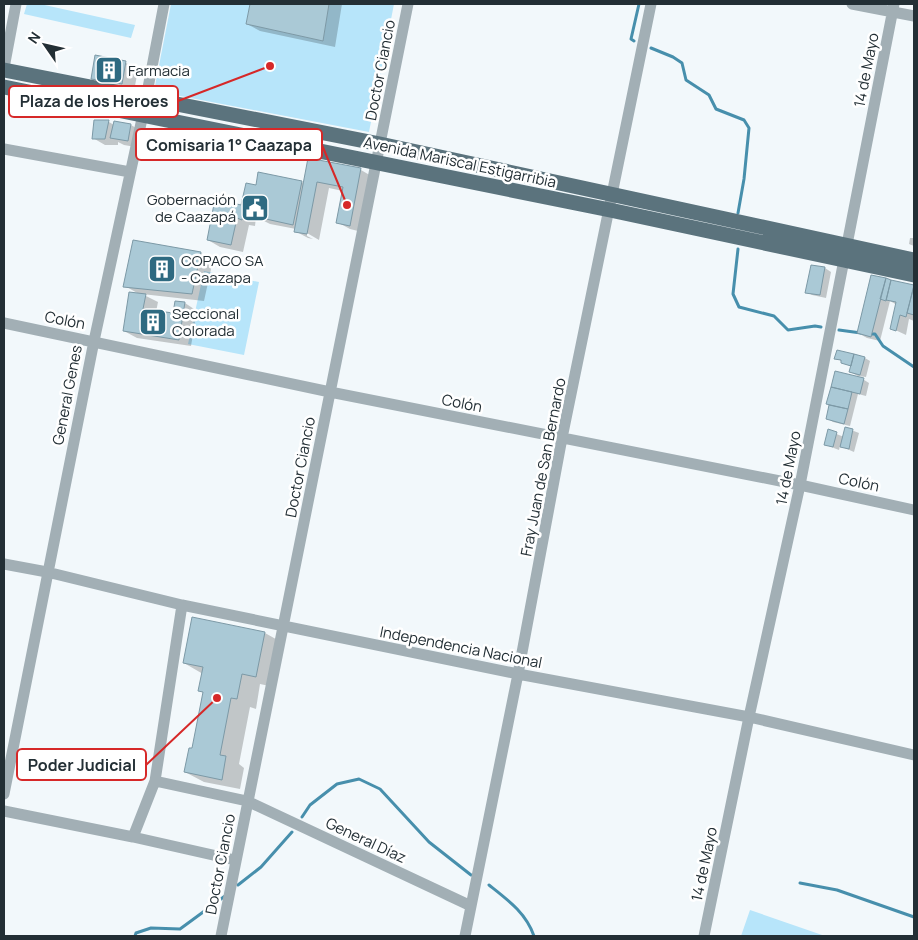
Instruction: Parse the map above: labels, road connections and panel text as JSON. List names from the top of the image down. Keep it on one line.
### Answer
{"streets":{"main road":["Avenida Mariscal Estigarribia"],"street":["Doctor Ciancio","14 de Mayo","Colón","General Genes","Fray Juan de San Bernardo","Independencia Nacional","General Díaz"]},"crossings":[["Doctor Ciancio","Avenida Mariscal Estigarribia"],["Doctor Ciancio","Colón"],["Doctor Ciancio","Independencia Nacional"],["Doctor Ciancio","General Díaz"],["14 de Mayo","Avenida Mariscal Estigarribia"],["14 de Mayo","Colón"],["14 de Mayo","Independencia Nacional"],["Avenida Mariscal Estigarribia","General Genes"],["Avenida Mariscal Estigarribia","Fray Juan de San Bernardo"],["Colón","General Genes"],["Colón","Fray Juan de San Bernardo"],["General Genes","Independencia Nacional"],["Fray Juan de San Bernardo","Independencia Nacional"],["Fray Juan de San Bernardo","General Díaz"]],"places":{"other":["Plaza de los Heroes","Comisaria 1° Caazapa","Poder Judicial"],"building":["Farmacia","COPACO SA - Caazapa","Seccional Colorada"],"public building":["Gobernación de Caazapá"]},"north":"top left"}
